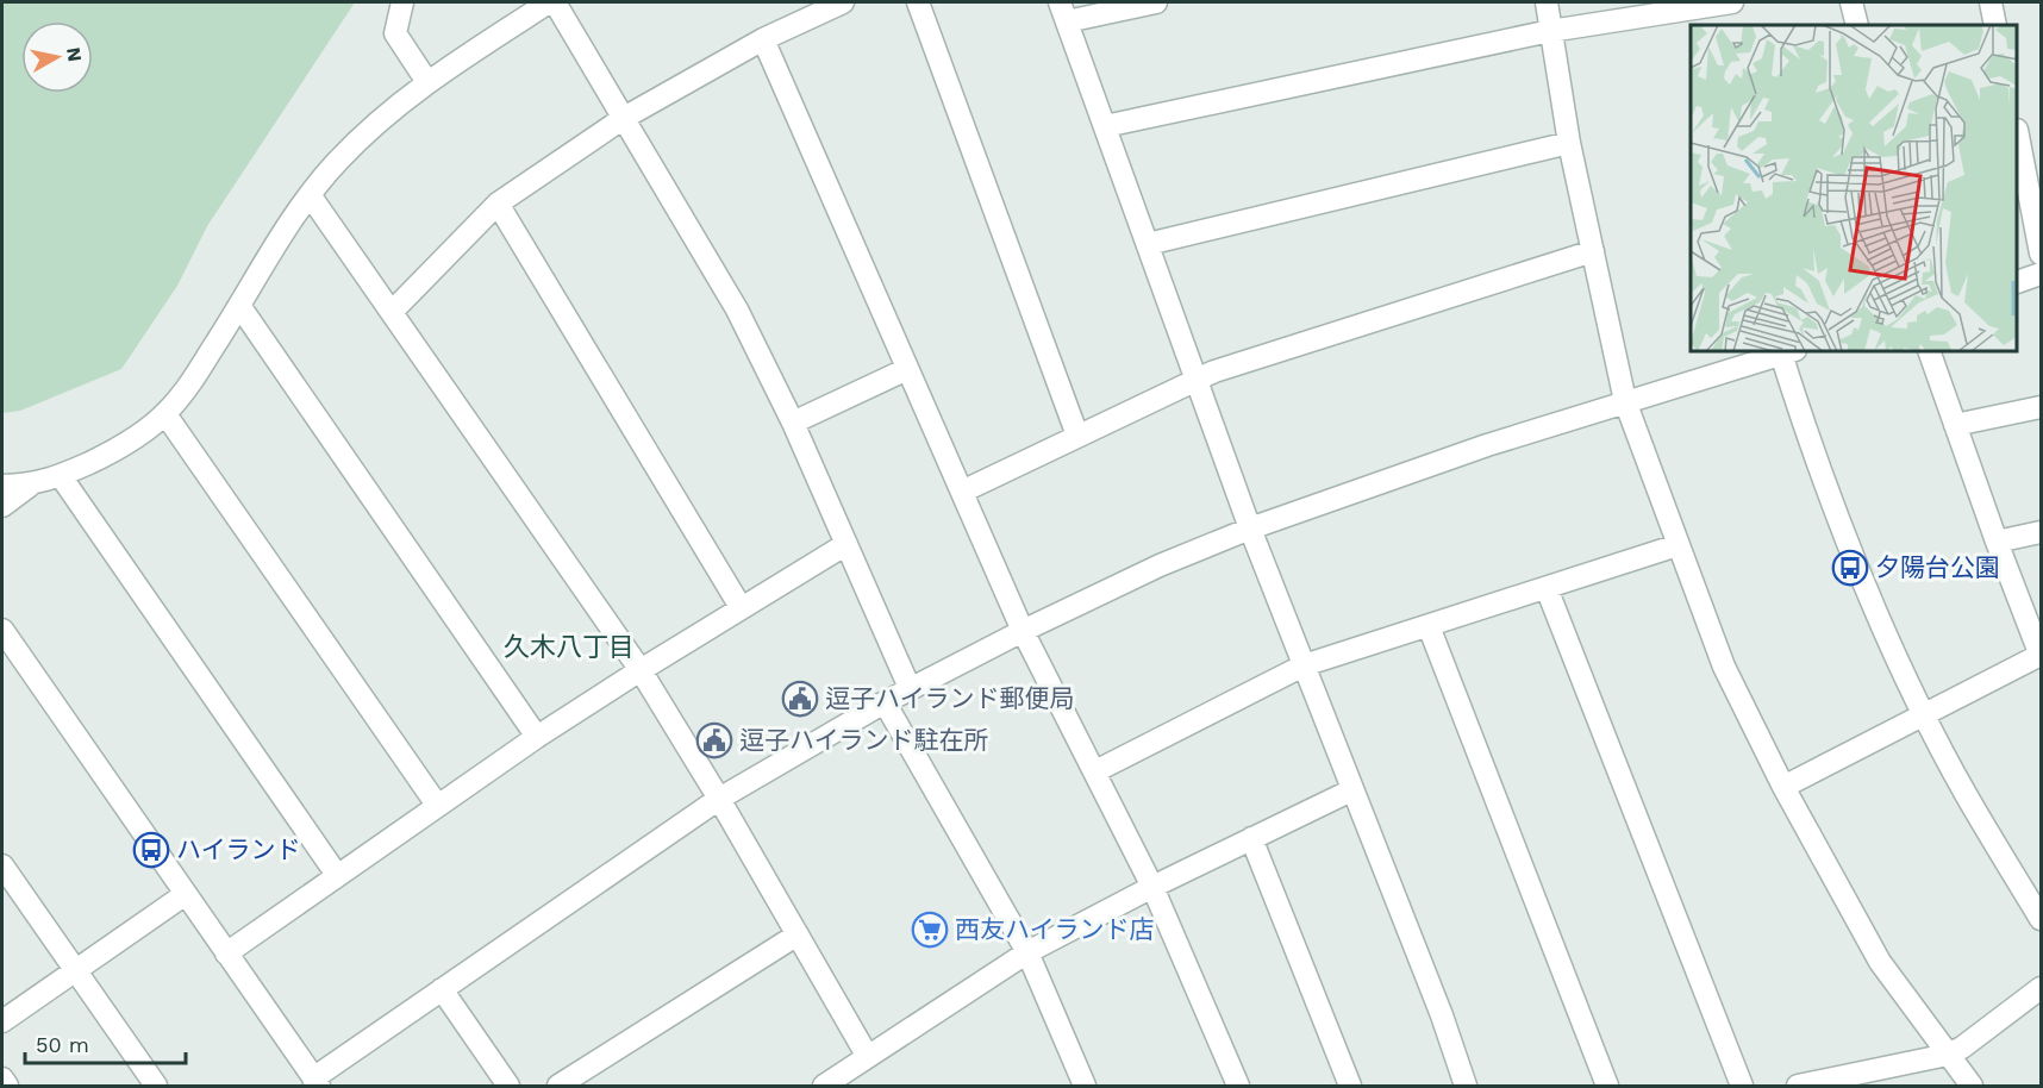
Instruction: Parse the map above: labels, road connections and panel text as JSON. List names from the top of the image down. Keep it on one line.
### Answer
{"districts":["久木八丁目"],"places":{"bus stop":["夕陽台公園","ハイランド"],"public building":["逗子ハイランド郵便局","逗子ハイランド駐在所"],"supermarket":["西友ハイランド店"]},"scale_bar":"50 m","north":"right"}
